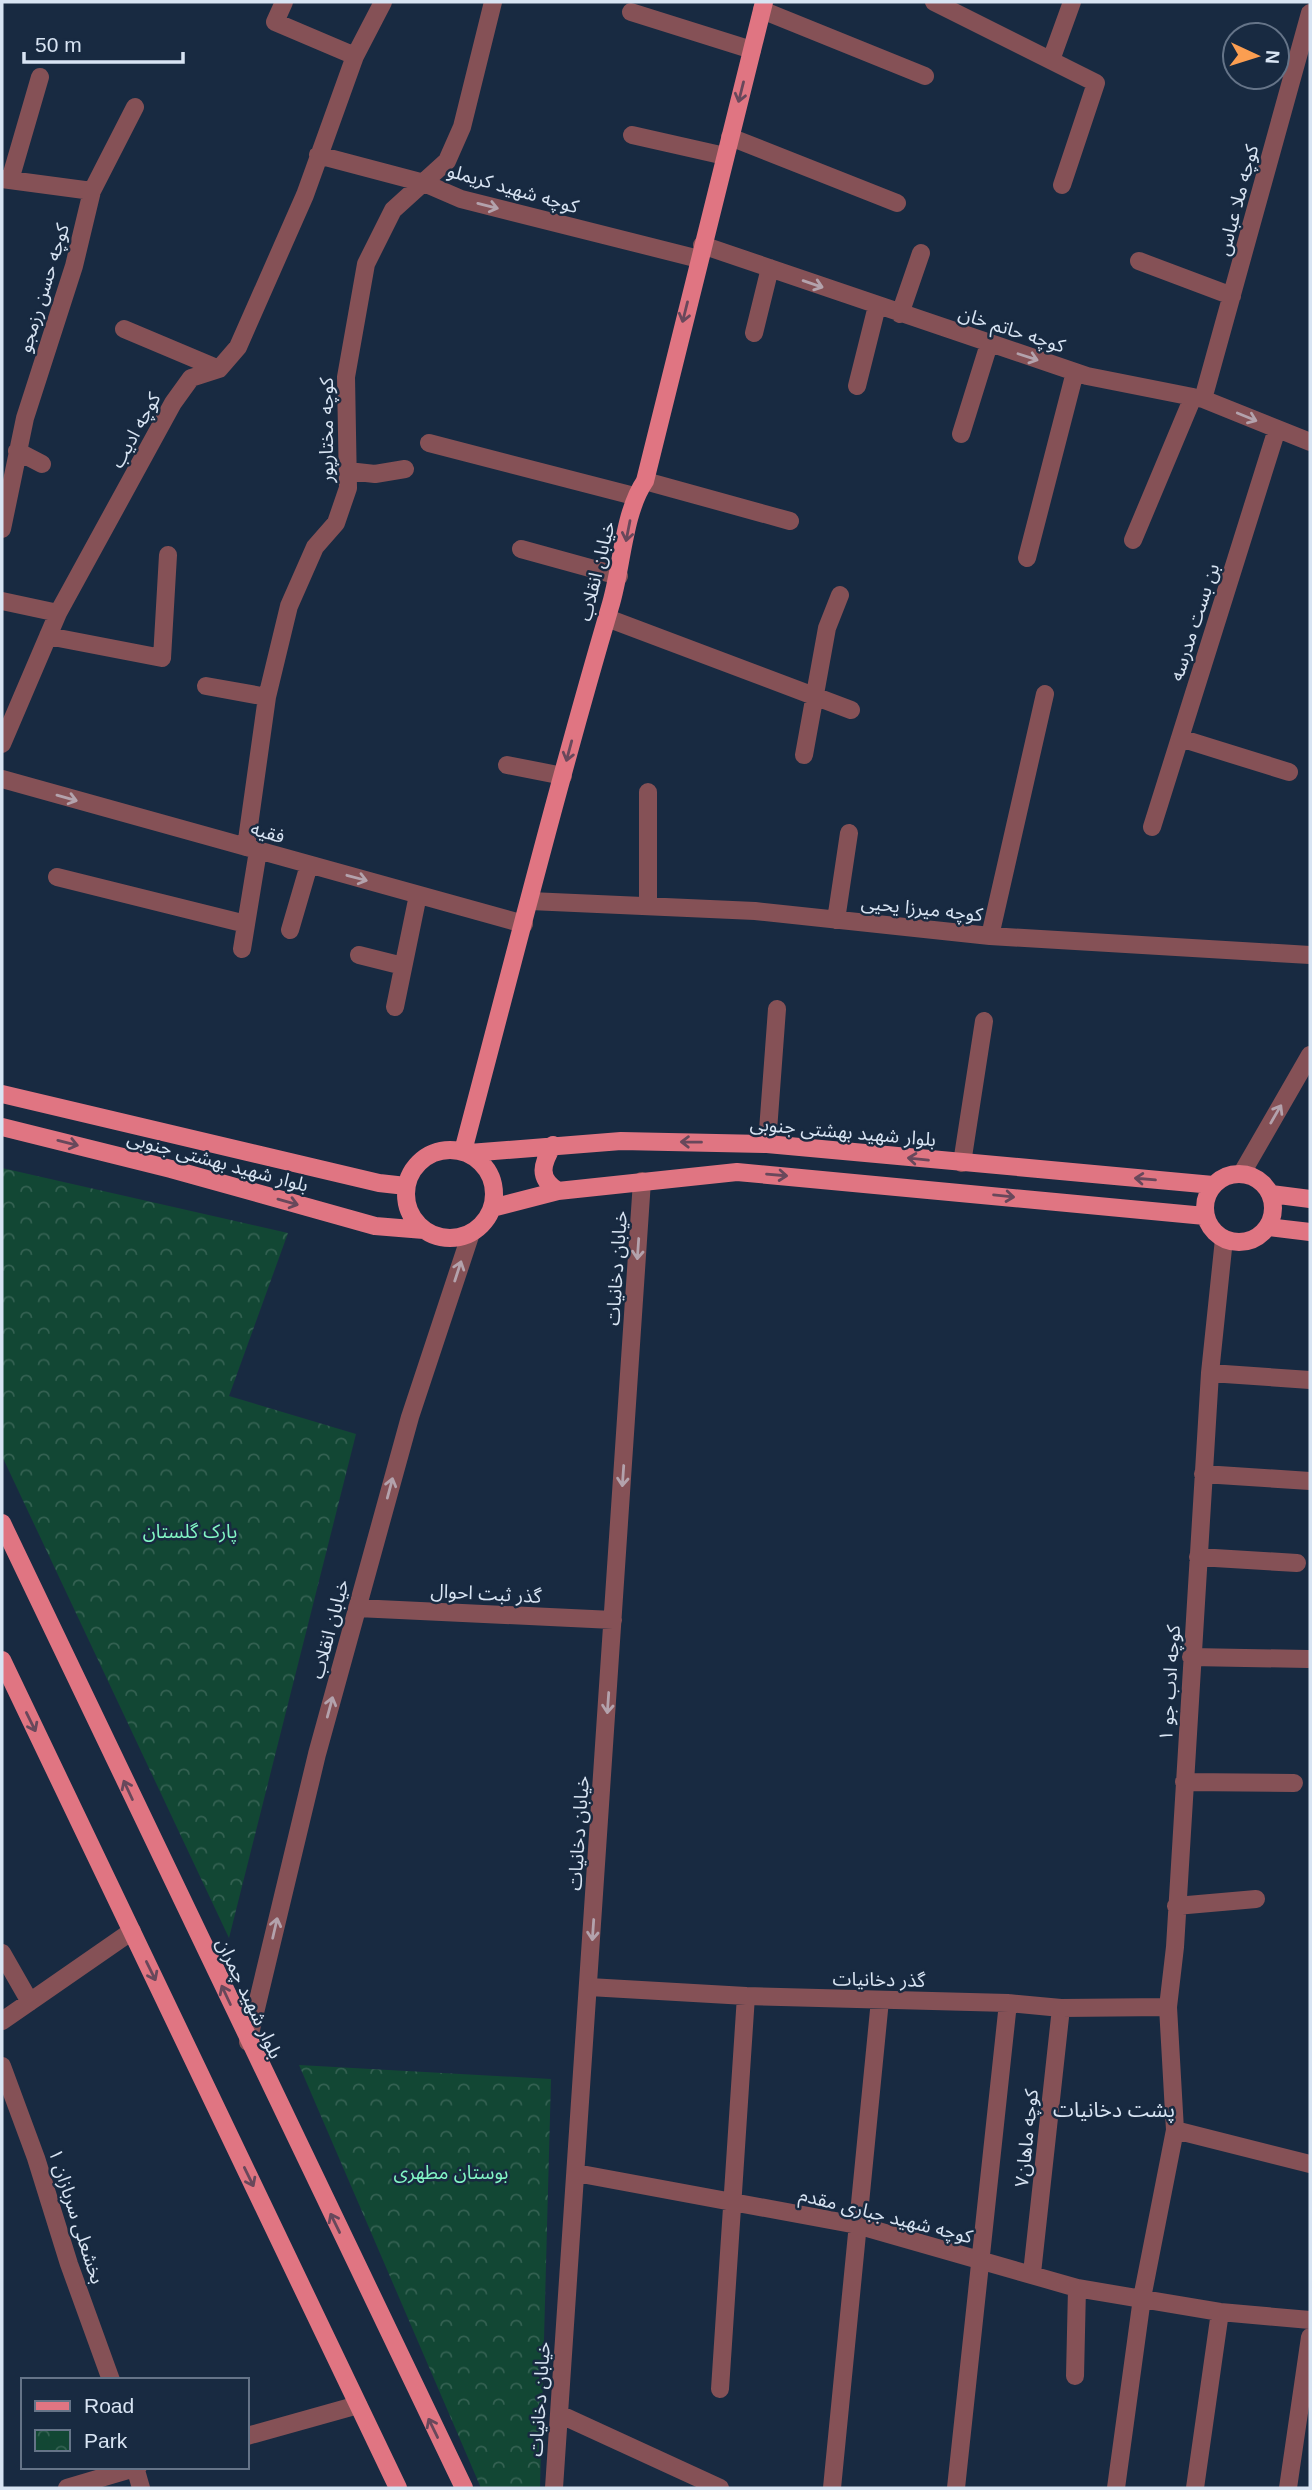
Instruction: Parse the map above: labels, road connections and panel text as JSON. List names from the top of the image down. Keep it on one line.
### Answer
{"streets":{"main road":["خیابان انقلاب","بلوار شهید بهشتی جنوبی","بلوار شهید چمران"],"street":["کوچه شهید کریملو","کوچه ملا عباس","کوچه حسن رزمجو","کوچه حاتم خان","کوچه ادیب","کوچه مختارپور","بن بست مدرسه","فقیه","کوچه میرزا یحیی","خیابان دخانیات","گذر ثبت احوال","کوچه ادب جو ۱","گذر دخانیات","کوچه ماهان۷","کوچه شهید جباری مقدم","بخشعلی سربازان ۱"]},"crossings":[["کوچه شهید کریملو","کوچه حاتم خان"],["کوچه شهید کریملو","کوچه ادیب"],["کوچه شهید کریملو","کوچه مختارپور"],["کوچه شهید کریملو","خیابان انقلاب"],["کوچه ملا عباس","کوچه حاتم خان"],["کوچه حاتم خان","خیابان انقلاب"],["کوچه حاتم خان","بن بست مدرسه"],["کوچه مختارپور","فقیه"],["خیابان انقلاب","فقیه"],["خیابان انقلاب","کوچه میرزا یحیی"],["خیابان انقلاب","بلوار شهید بهشتی جنوبی"],["خیابان انقلاب","گذر ثبت احوال"],["خیابان انقلاب","بلوار شهید چمران"],["بلوار شهید بهشتی جنوبی","کوچه ادب جو ۱"],["خیابان دخانیات","گذر ثبت احوال"],["خیابان دخانیات","گذر دخانیات"],["خیابان دخانیات","کوچه شهید جباری مقدم"],["کوچه ادب جو ۱","گذر دخانیات"],["کوچه ادب جو ۱","کوچه شهید جباری مقدم"],["گذر دخانیات","کوچه ماهان۷"],["کوچه ماهان۷","کوچه شهید جباری مقدم"]],"one_way":["خیابان دخانیات"],"districts":["پشت دخانیات"],"parks":["پارک گلستان","بوستان مطهری"],"legend":["Road","Park"],"scale_bar":"50 m","north":"right"}
